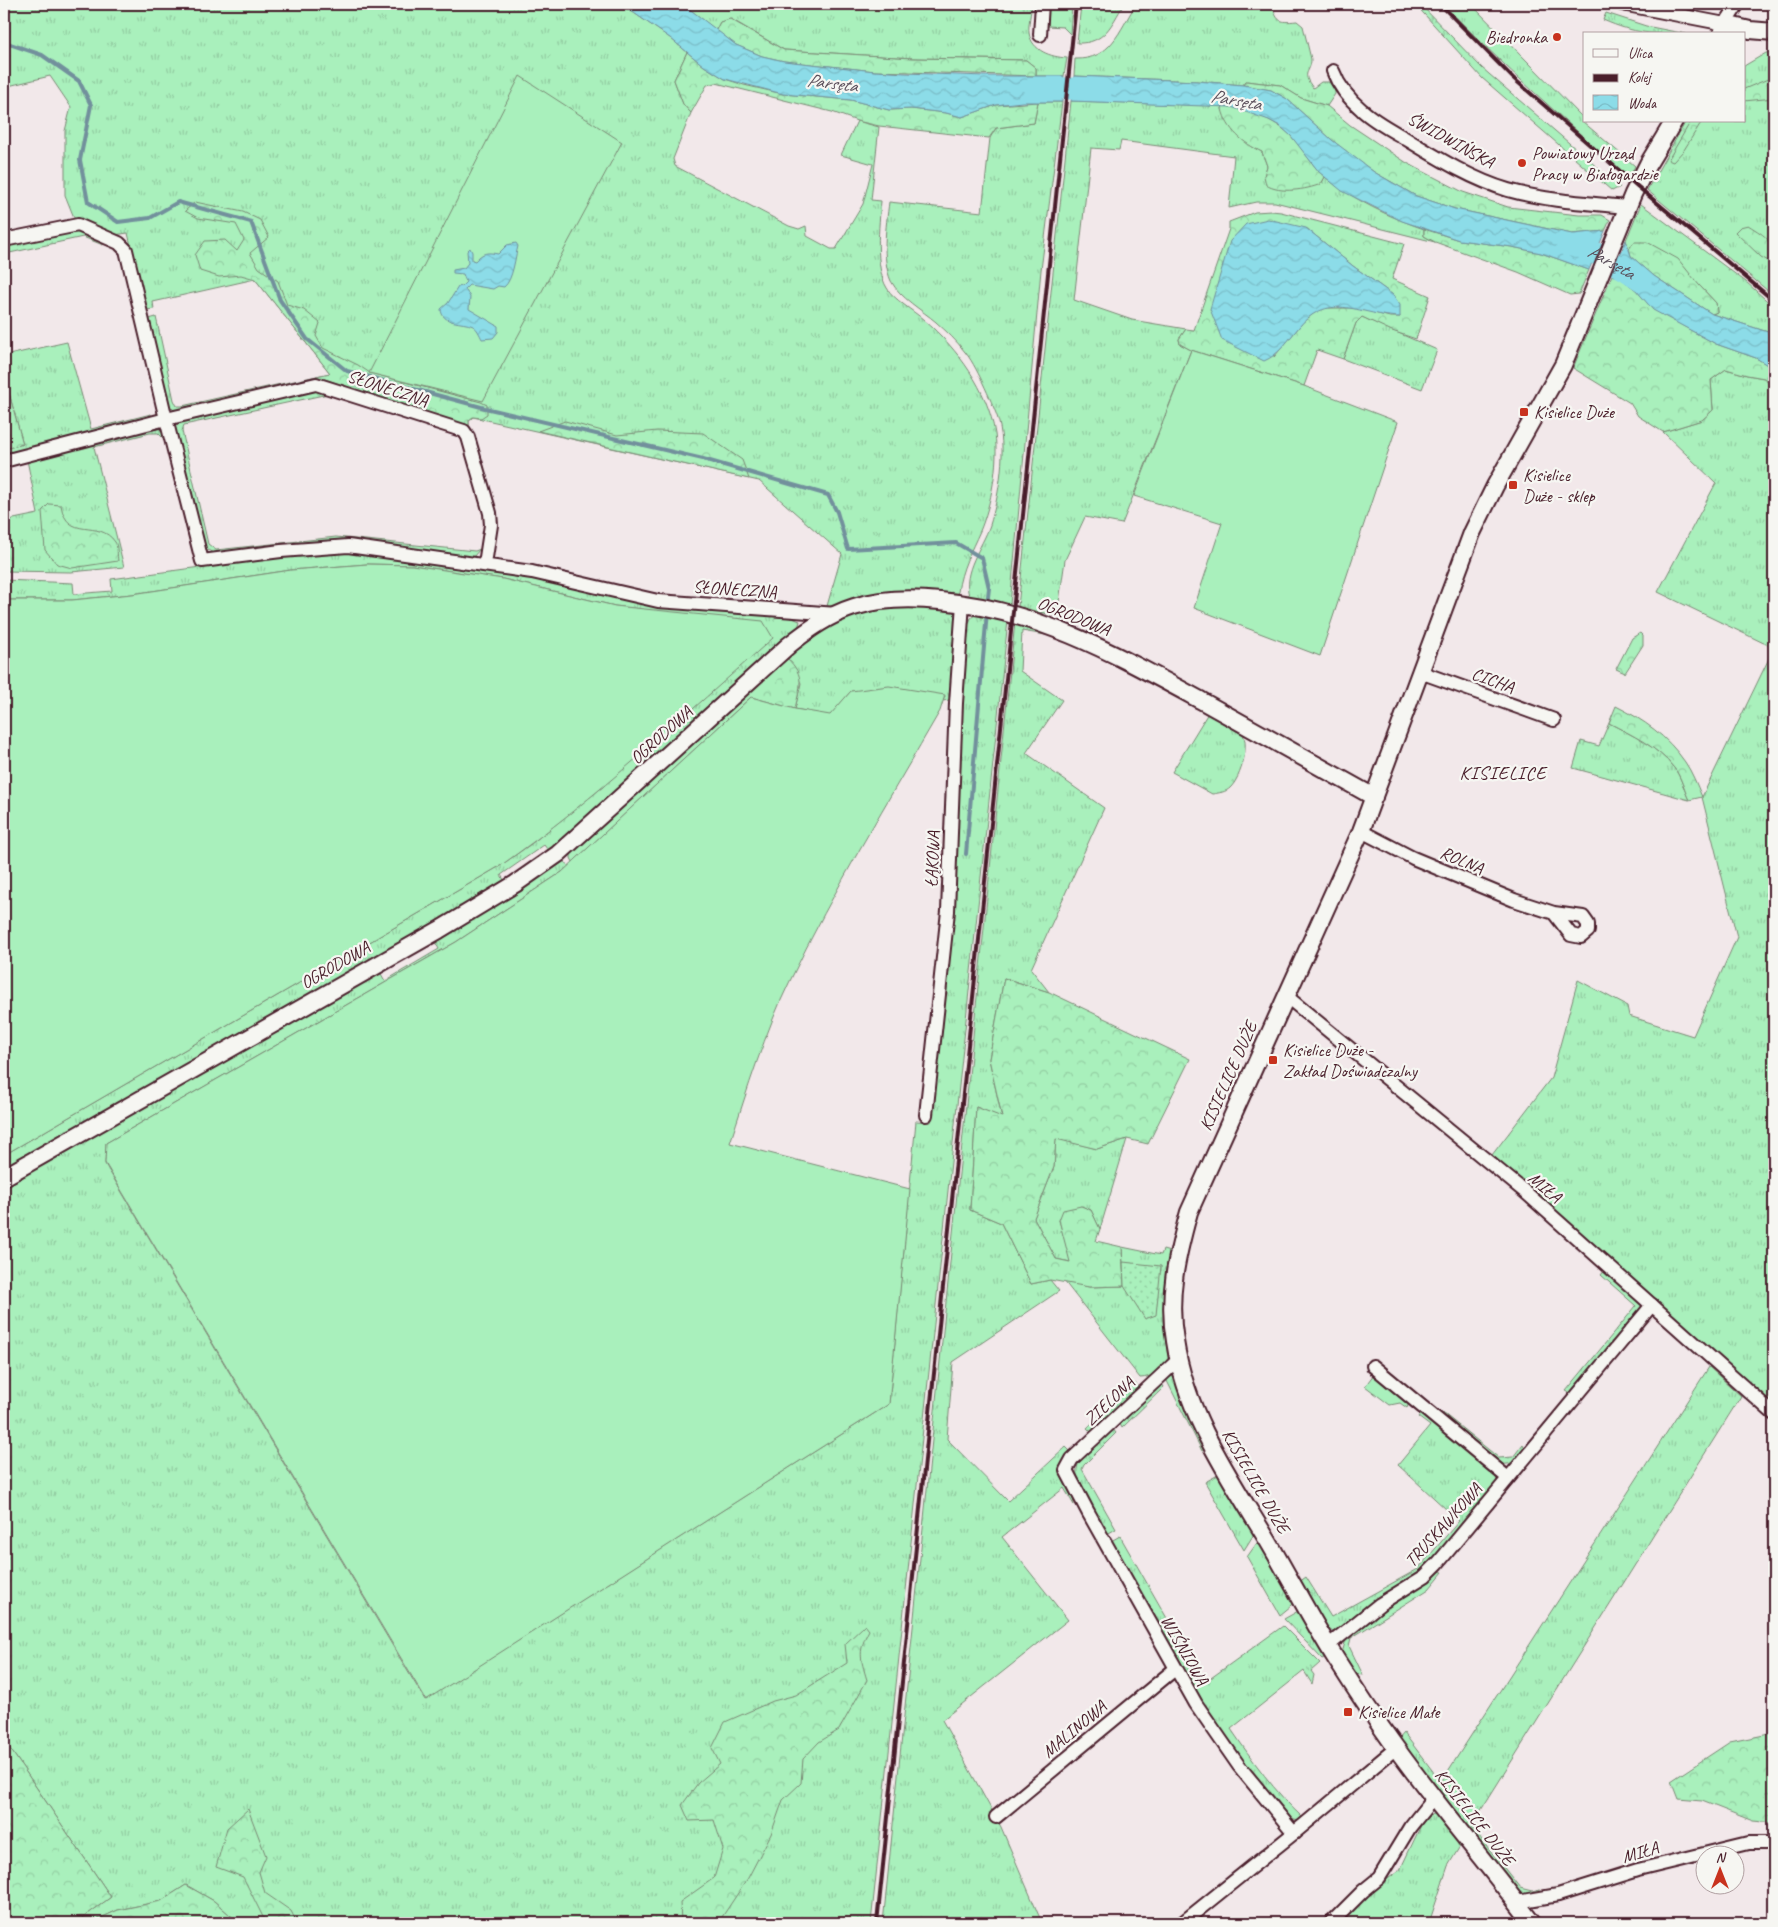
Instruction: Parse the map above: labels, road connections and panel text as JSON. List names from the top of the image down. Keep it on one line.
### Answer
{"streets":{"street":["ŚWIDWIŃSKA","SŁONECZNA","OGRODOWA","CICHA","ŁĄKOWA","ROLNA","KISIELICE DUŻE","MIŁA","ZIELONA","TRUSKAWKOWA","WIŚNIOWA","MALINOWA"]},"crossings":[["ŚWIDWIŃSKA","KISIELICE DUŻE"],["SŁONECZNA","OGRODOWA"],["OGRODOWA","ŁĄKOWA"],["OGRODOWA","KISIELICE DUŻE"],["CICHA","KISIELICE DUŻE"],["ROLNA","KISIELICE DUŻE"],["KISIELICE DUŻE","MIŁA"],["KISIELICE DUŻE","ZIELONA"],["KISIELICE DUŻE","TRUSKAWKOWA"],["MIŁA","TRUSKAWKOWA"],["ZIELONA","WIŚNIOWA"],["WIŚNIOWA","MALINOWA"]],"districts":["KISIELICE"],"water":["Parsęta"],"places":{"other":["Biedronka","Powiatowy Urząd Pracy w Białogardzie"],"transit":["Kisielice Duże","Kisielice Duże - sklep","Kisielice Duże - Zakład Doświadczalny","Kisielice Małe"]},"legend":["Ulica","Kolej","Woda"],"north":"top"}
